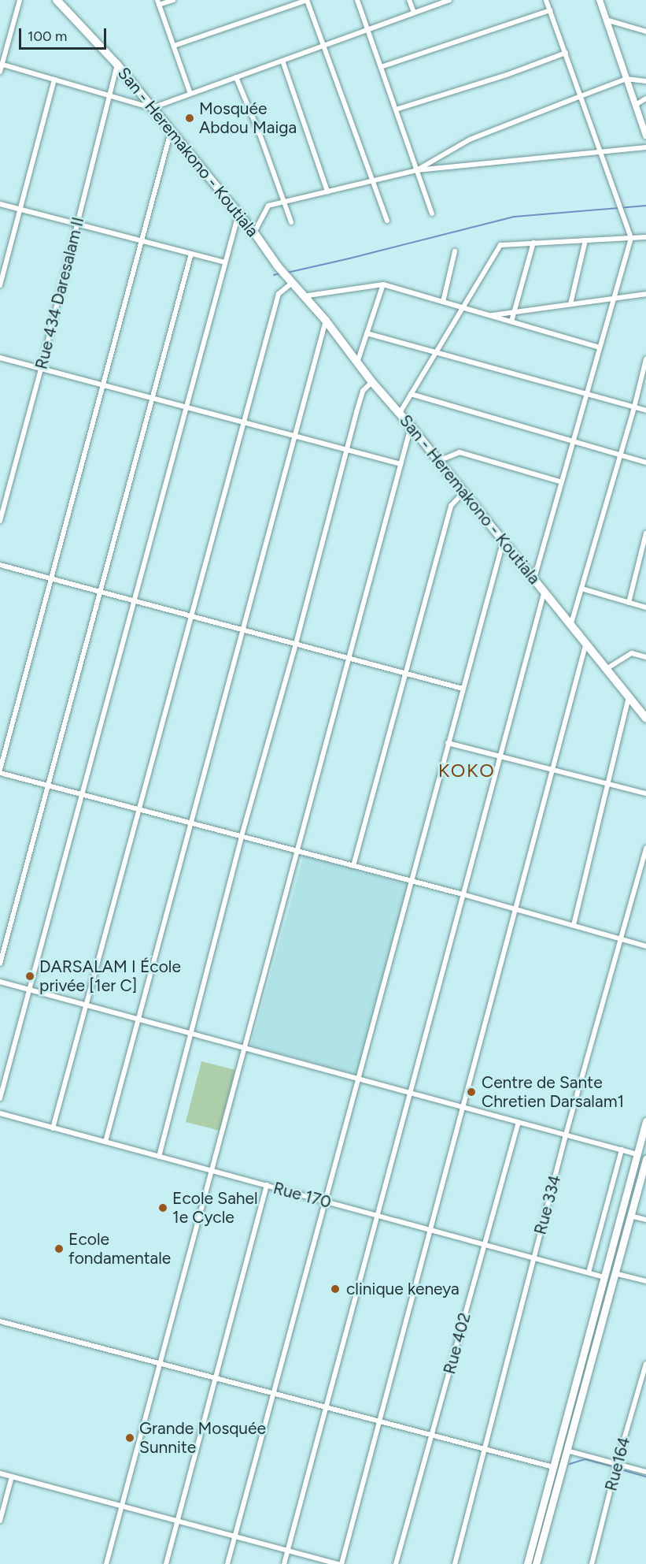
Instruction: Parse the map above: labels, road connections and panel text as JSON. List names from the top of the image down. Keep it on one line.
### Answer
{"streets":{"main road":["San - Heremakono - Koutiala"],"street":["Rue 434 Daresalam II","Rue 170","Rue 334","Rue 402","Rue164"]},"crossings":[["San - Heremakono - Koutiala","Rue 434 Daresalam II"],["Rue 170","Rue 334"],["Rue 170","Rue 402"]],"districts":["KOKO"],"places":["Mosquée Abdou Maiga","DARSALAM I École privée [1er C]","Centre de Sante Chretien Darsalam1","Ecole Sahel 1e Cycle","Ecole fondamentale","clinique keneya","Grande Mosquée Sunnite"],"scale_bar":"100 m"}
